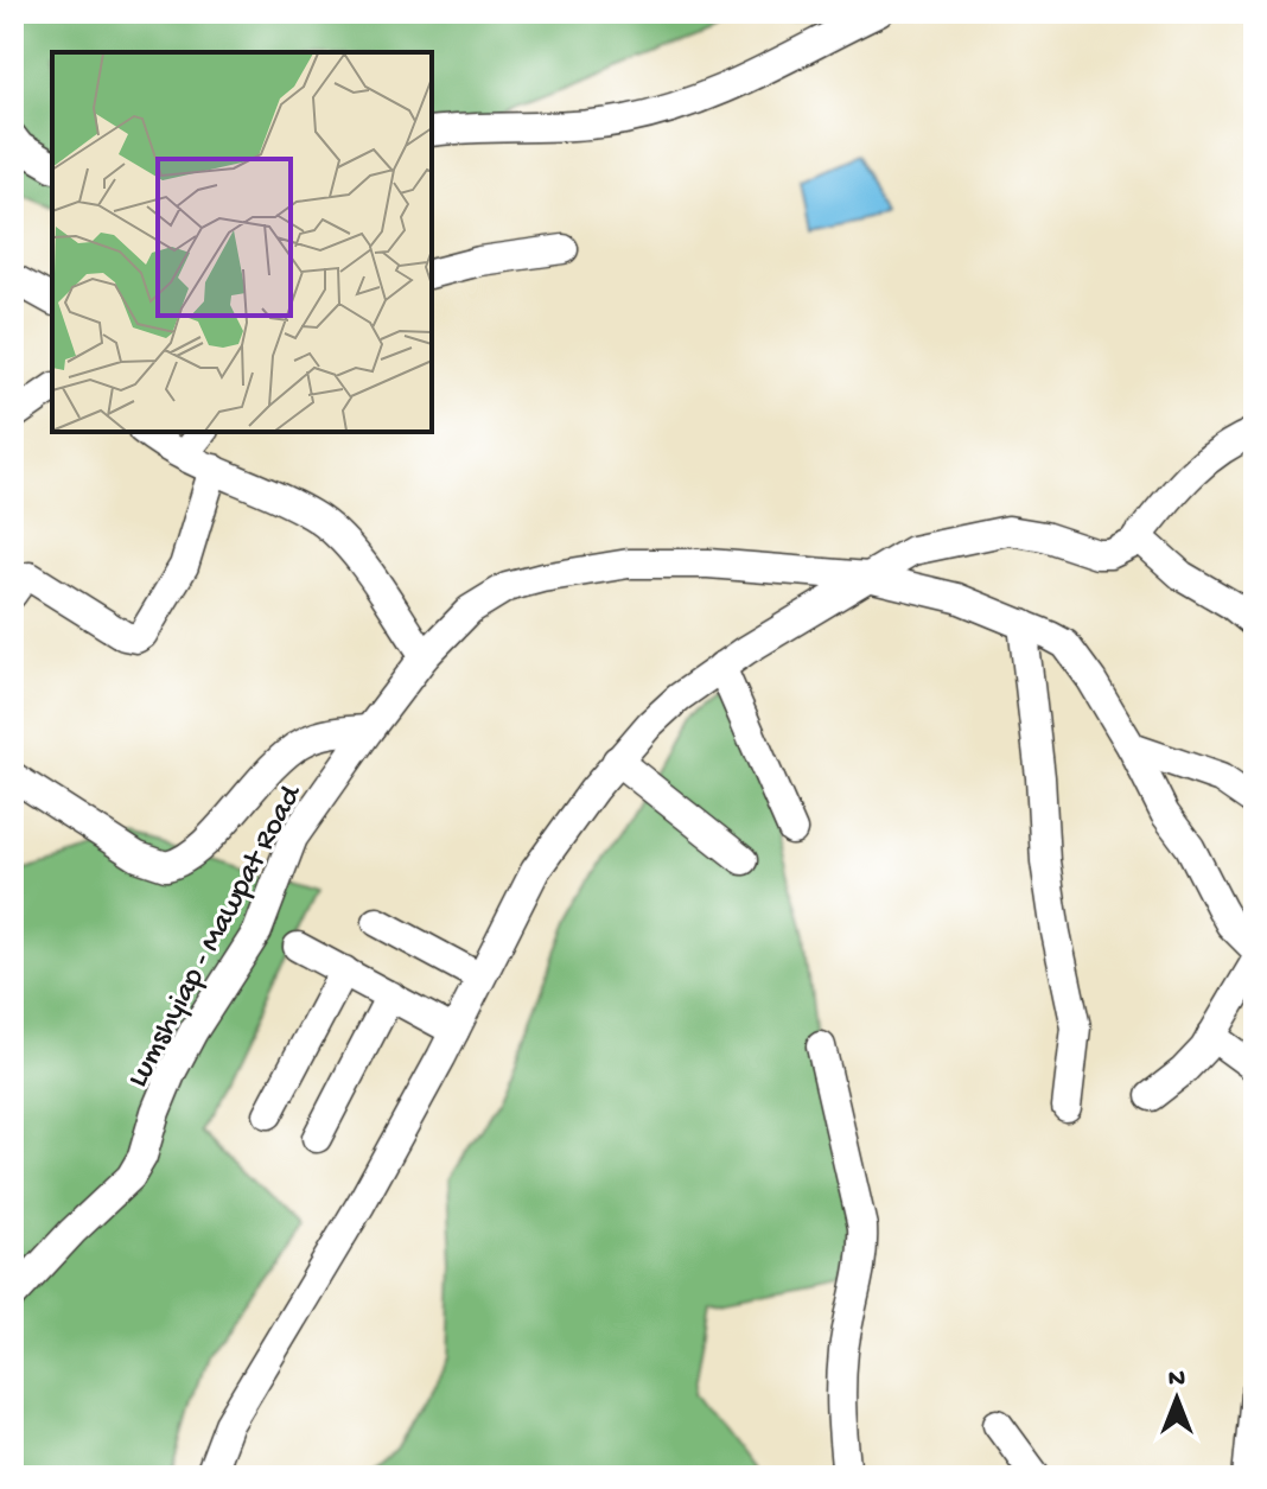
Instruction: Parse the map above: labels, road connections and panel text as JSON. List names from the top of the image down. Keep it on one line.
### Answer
{"streets":{"street":["Lumshyiap - Mawpat Road"]},"north":"top"}
